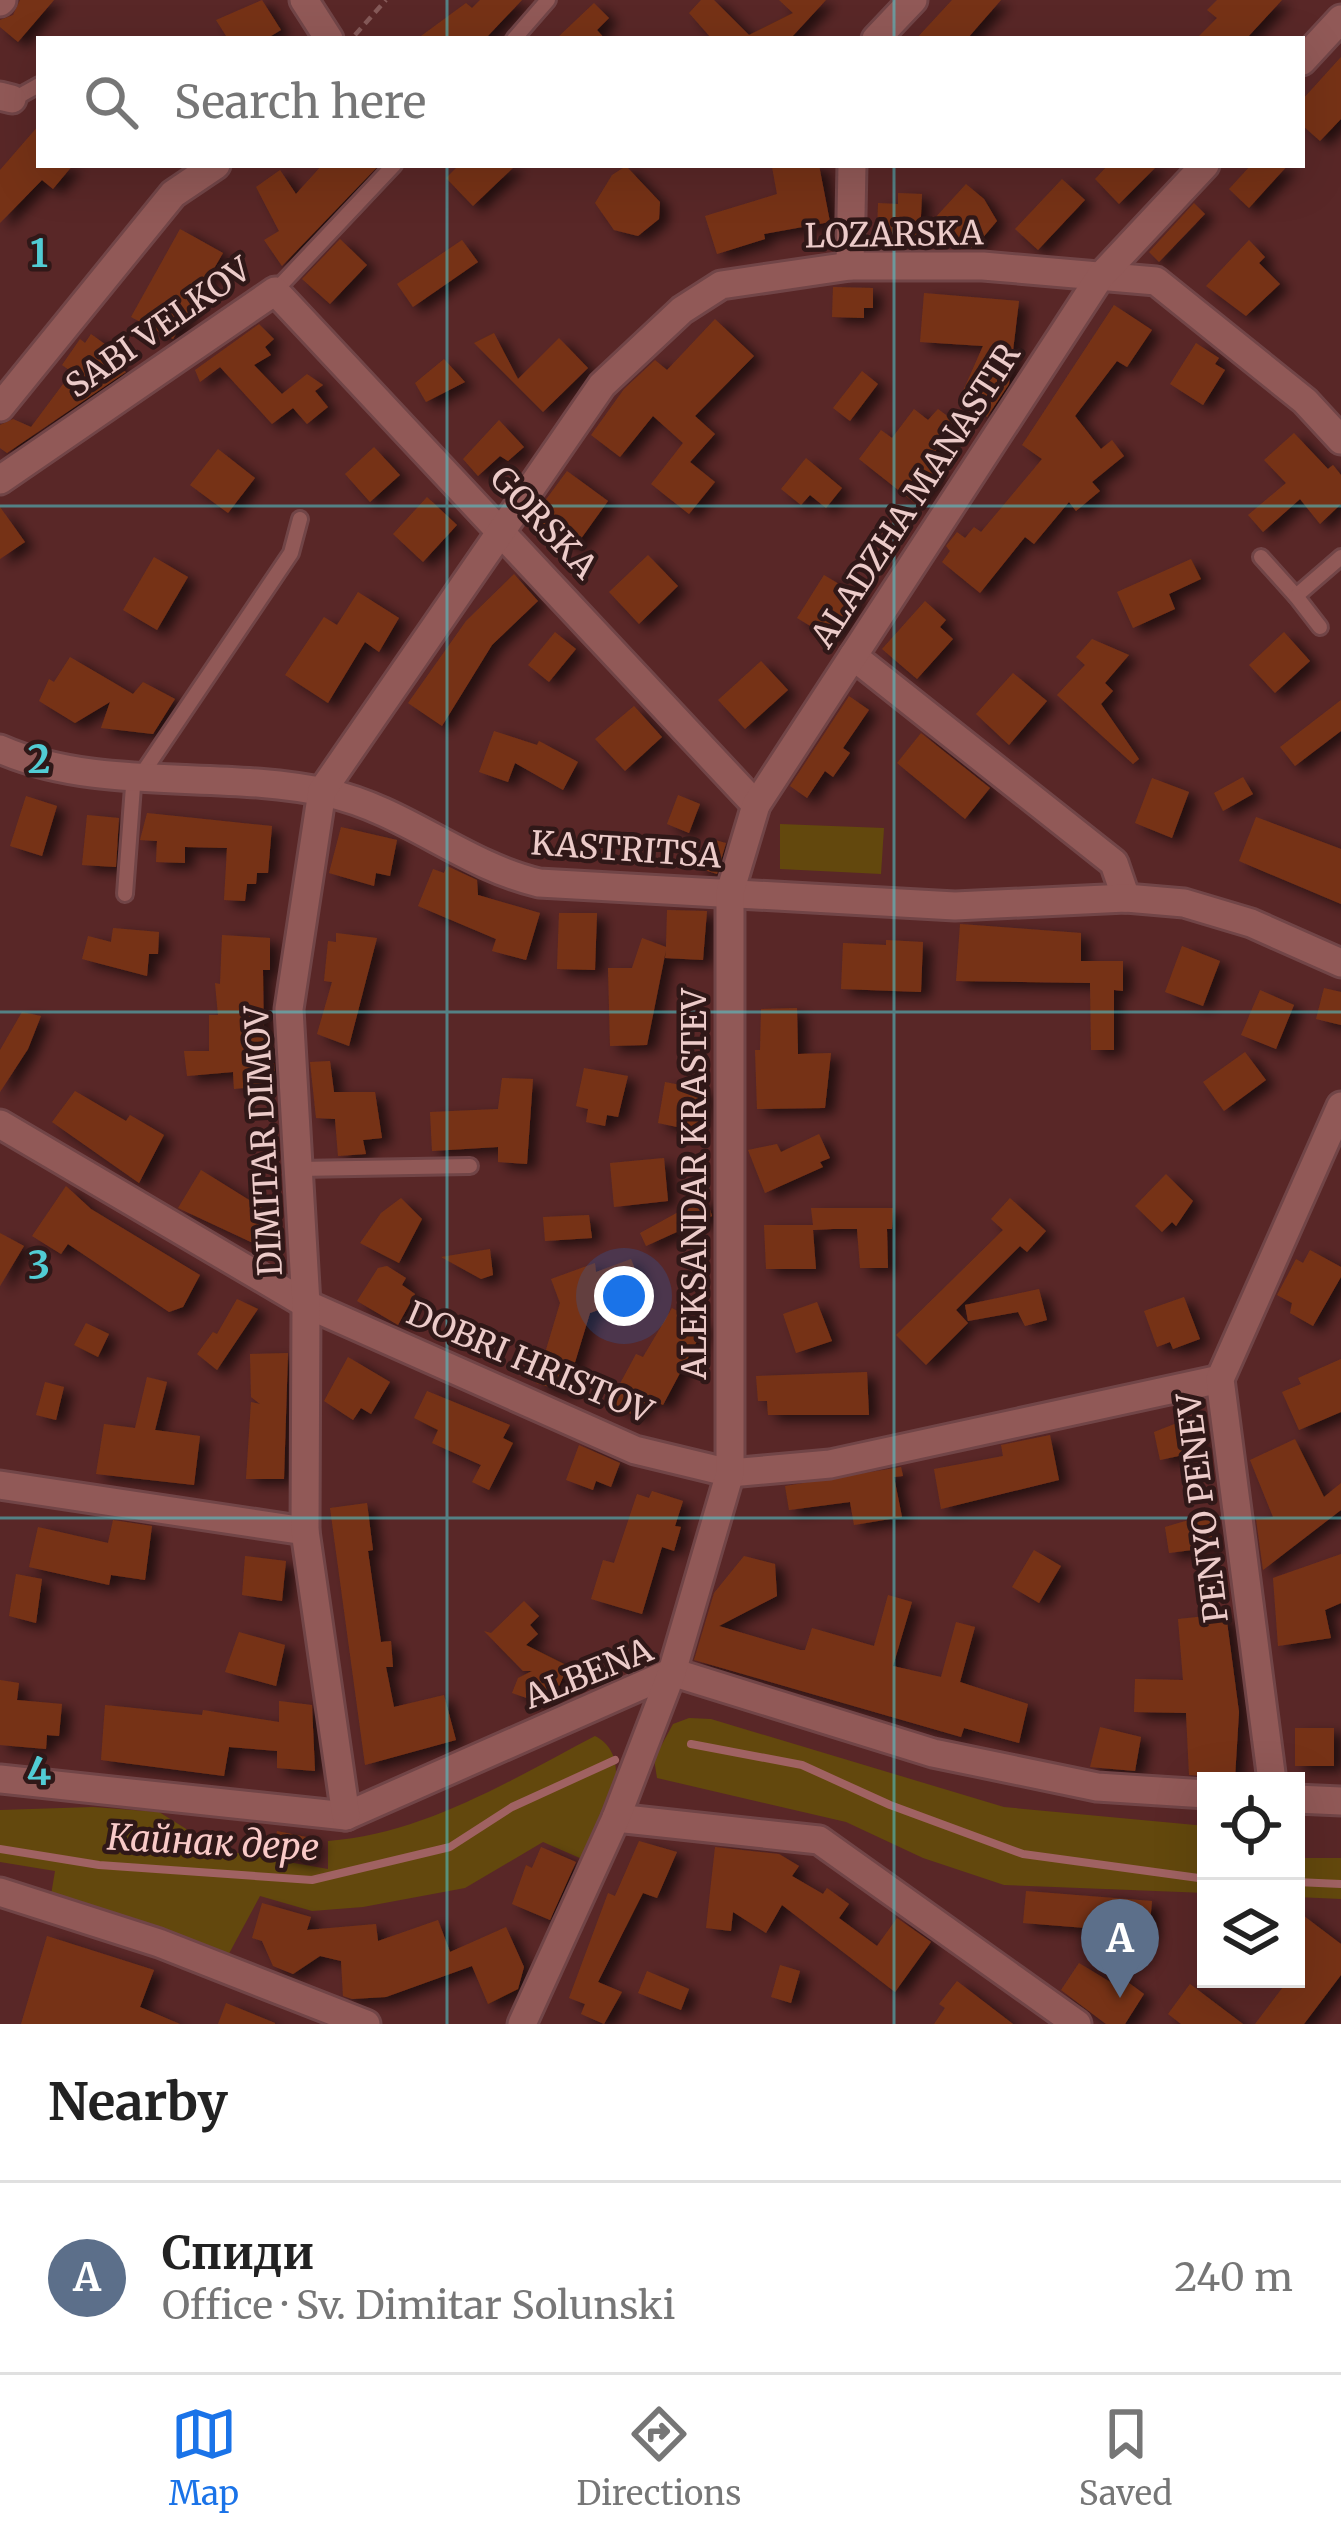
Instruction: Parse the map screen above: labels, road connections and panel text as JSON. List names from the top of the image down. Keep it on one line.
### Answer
{"streets":{"street":["LOZARSKA","SABI VELKOV","ALADZHA MANASTIR","GORSKA","KASTRITSA","DIMITAR DIMOV","ALEKSANDAR KRASTEV","DOBRI HRISTOV","PENYO PENEV","ALBENA"]},"crossings":[["LOZARSKA","ALADZHA MANASTIR"],["LOZARSKA","GORSKA"],["LOZARSKA","DIMITAR DIMOV"],["SABI VELKOV","GORSKA"],["ALADZHA MANASTIR","GORSKA"],["ALADZHA MANASTIR","KASTRITSA"],["ALADZHA MANASTIR","ALEKSANDAR KRASTEV"],["GORSKA","DIMITAR DIMOV"],["KASTRITSA","DIMITAR DIMOV"],["KASTRITSA","ALEKSANDAR KRASTEV"],["DIMITAR DIMOV","DOBRI HRISTOV"],["DIMITAR DIMOV","ALBENA"],["ALEKSANDAR KRASTEV","DOBRI HRISTOV"],["ALEKSANDAR KRASTEV","ALBENA"],["DOBRI HRISTOV","PENYO PENEV"]],"water":["Кайнак дере"],"page":{"search":"Search here","pins":"A","heading":"Nearby","list":[{"mark":"A","name":"Спиди","note":"Office · Sv. Dimitar Solunski","value":"240 m"}],"nav":["Map","Directions","Saved"]},"grid":{"rows":["1","2","3","4"]}}
